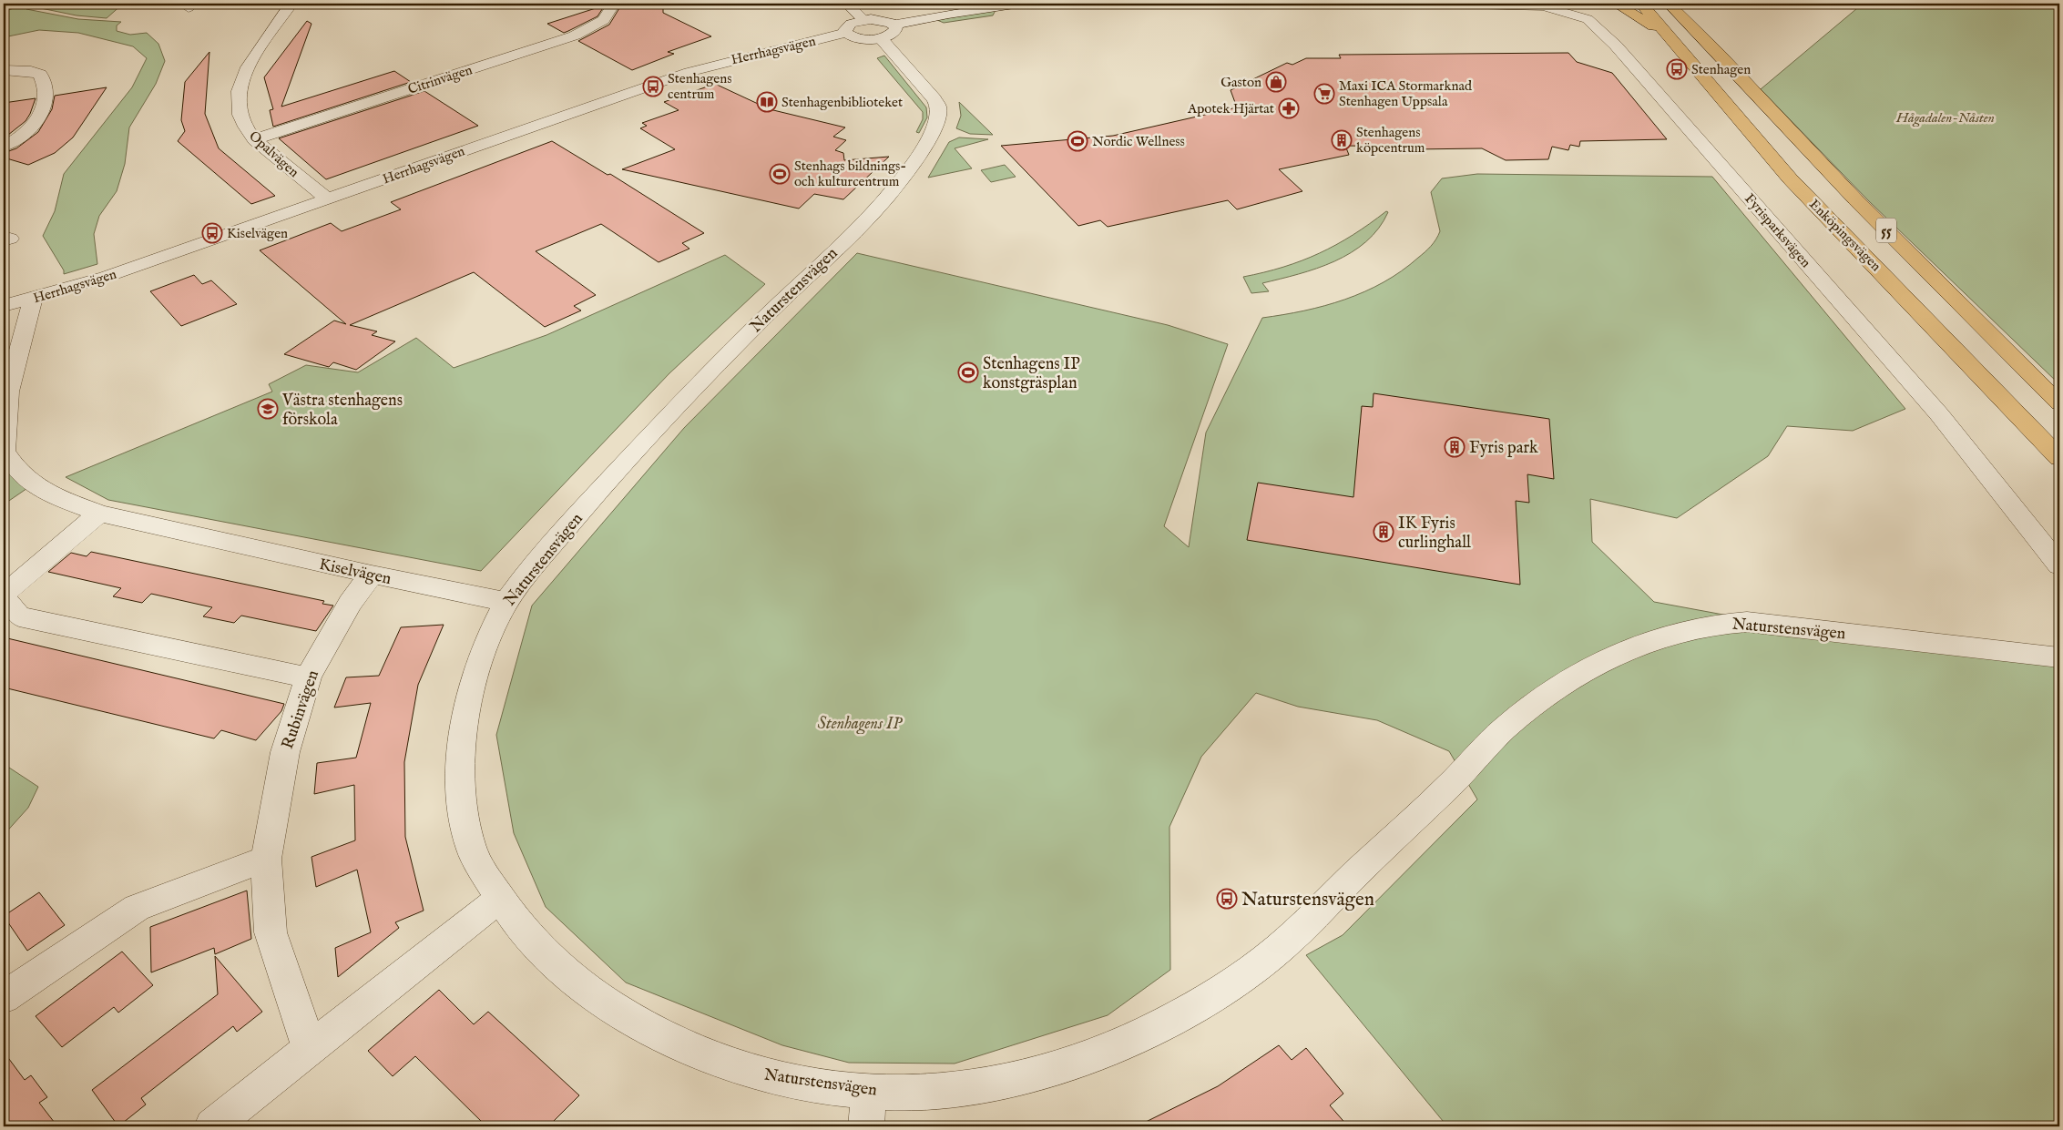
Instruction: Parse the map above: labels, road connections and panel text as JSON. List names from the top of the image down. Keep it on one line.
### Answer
{"streets":{"main road":["55","Enköpingsvägen"],"street":["Herrhagsvägen","Citrinvägen","Opalvägen","Fyrisparksvägen","Naturstensvägen","Kiselvägen","Rubinvägen"]},"crossings":[["Herrhagsvägen","Opalvägen"],["Herrhagsvägen","Kiselvägen"],["Citrinvägen","Opalvägen"],["Naturstensvägen","Kiselvägen"],["Kiselvägen","Rubinvägen"]],"parks":["Hågadalen-Nåsten","Stenhagens IP"],"places":{"bus stop":["Stenhagen","Stenhagens centrum","Kiselvägen","Naturstensvägen"],"shop":["Gaston"],"supermarket":["Maxi ICA Stormarknad Stenhagen Uppsala"],"library":["Stenhagenbiblioteket"],"pharmacy":["Apotek Hjärtat"],"building":["Stenhagens köpcentrum","Fyris park","IK Fyris curlinghall"],"sports":["Nordic Wellness","Stenhags bildnings- och kulturcentrum","Stenhagens IP konstgräsplan"],"school or university":["Västra stenhagens förskola"]}}
